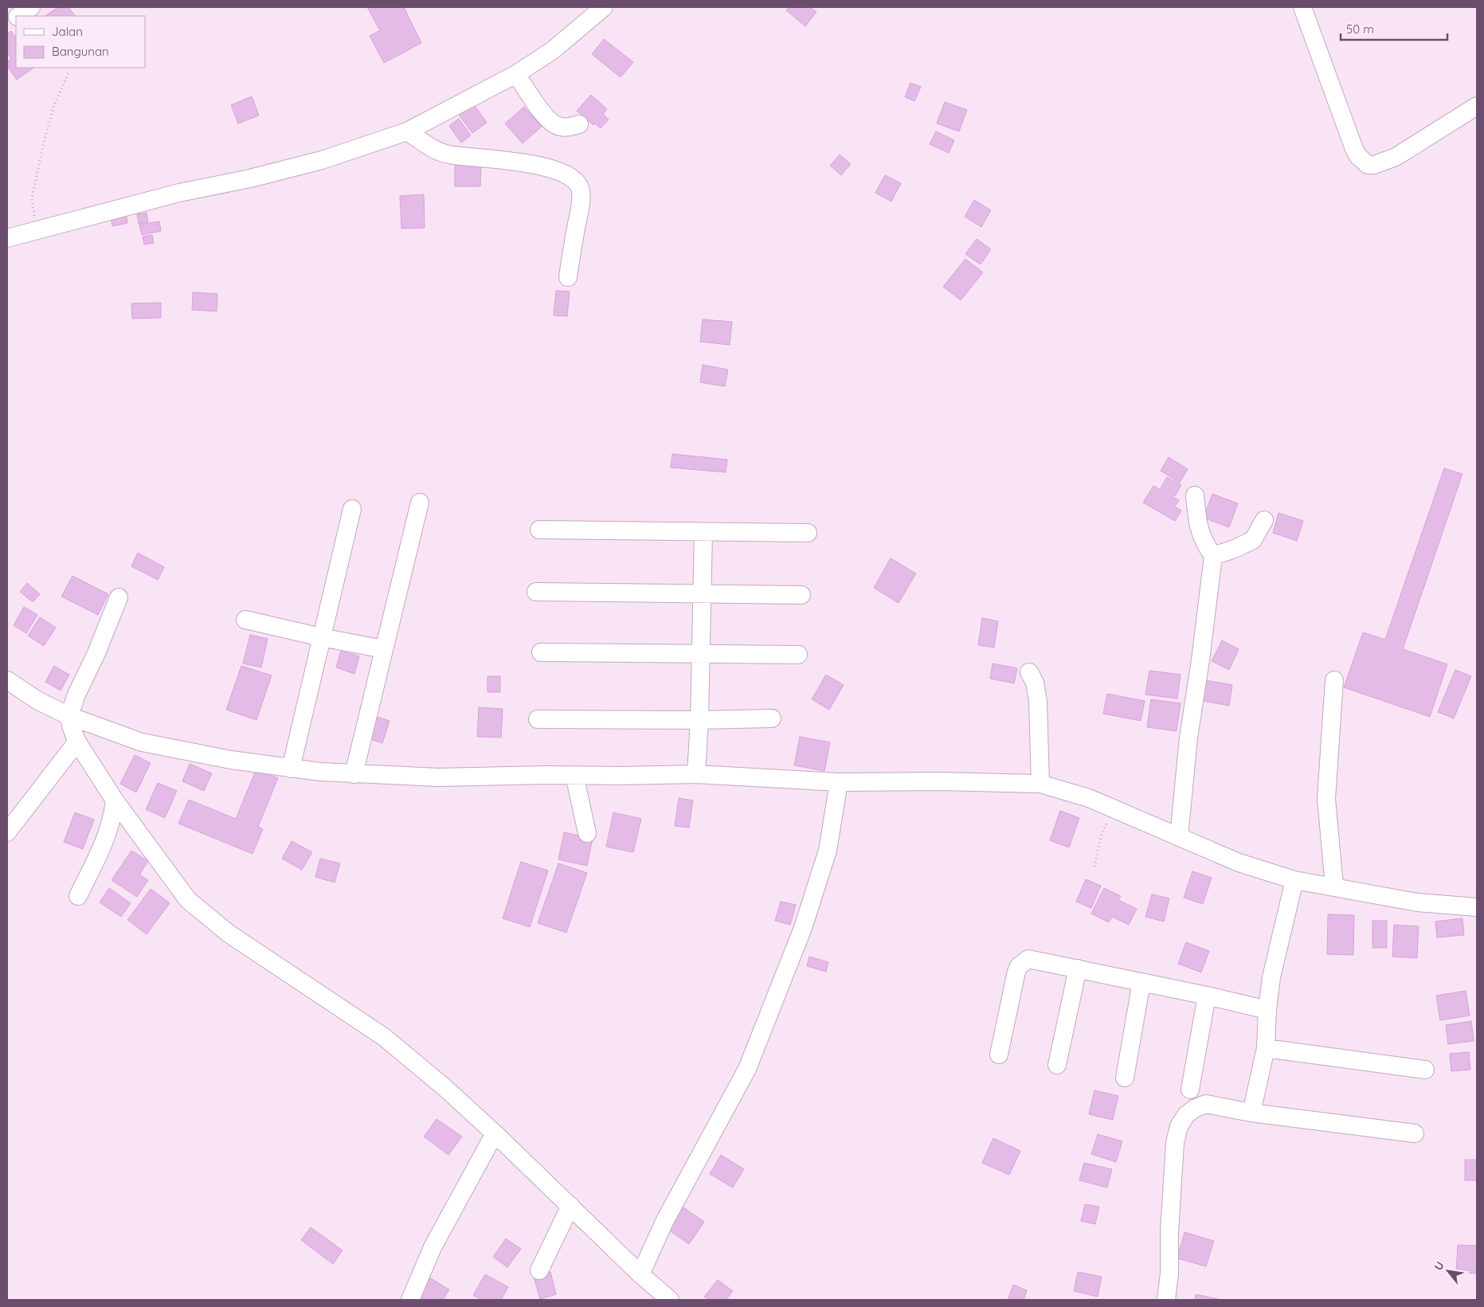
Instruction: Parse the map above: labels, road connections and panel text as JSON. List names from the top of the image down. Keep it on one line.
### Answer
{"legend":["Jalan","Bangunan"],"scale_bar":"50 m","north":"top left"}
